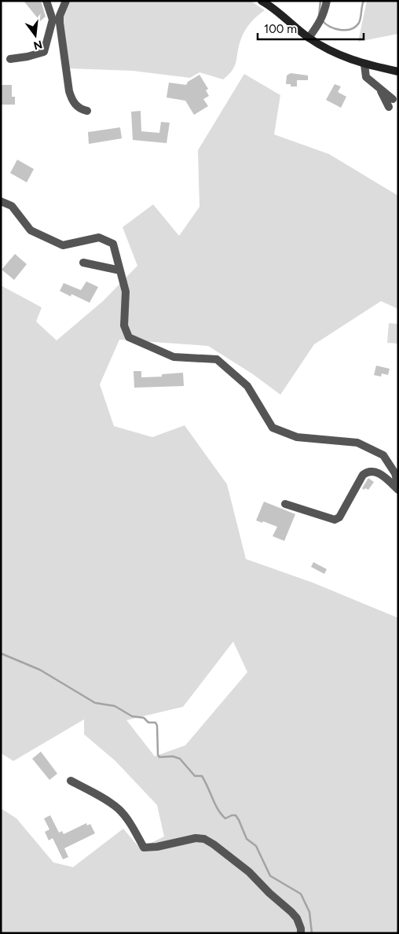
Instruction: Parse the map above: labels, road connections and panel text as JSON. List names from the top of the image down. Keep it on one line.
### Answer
{"scale_bar":"100 m","north":"bottom"}
